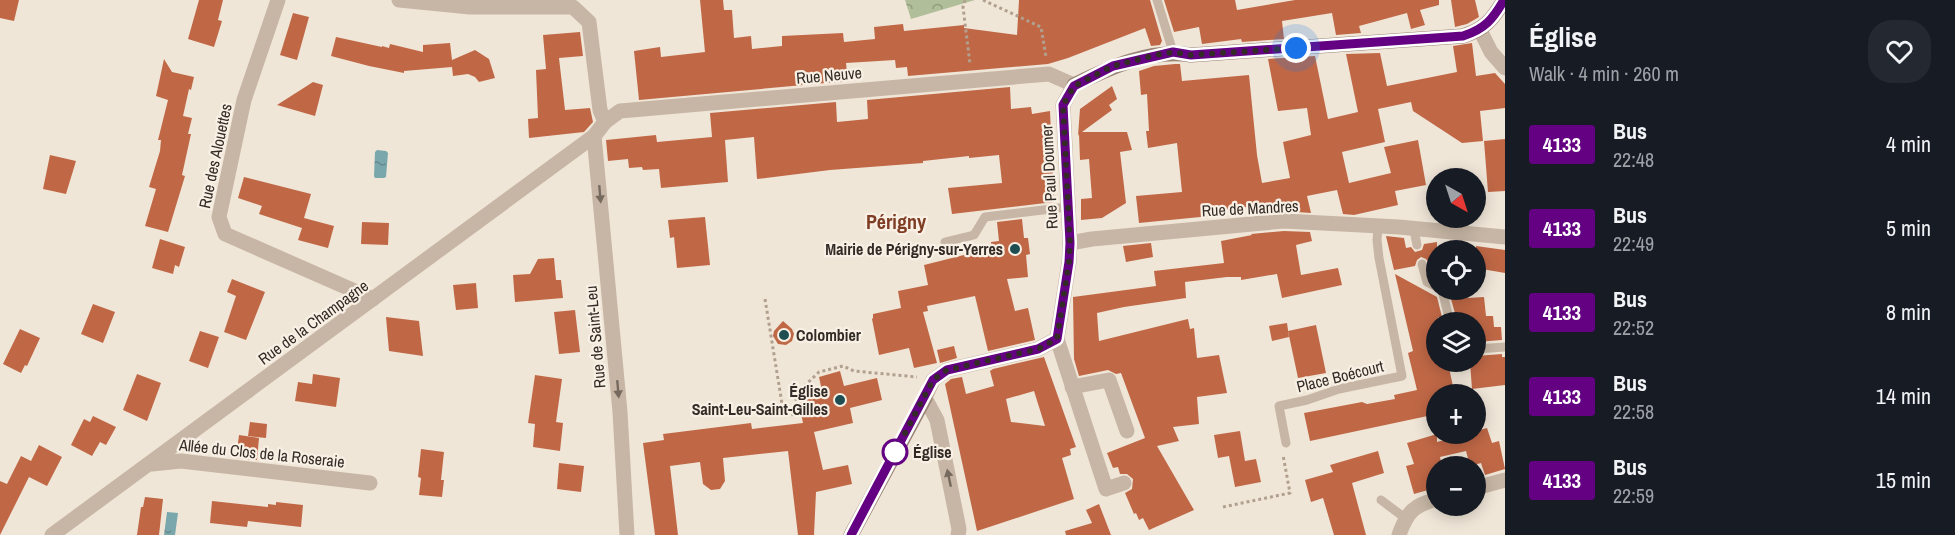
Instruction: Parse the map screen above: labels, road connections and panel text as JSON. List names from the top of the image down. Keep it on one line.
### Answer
{"streets":{"street":["Rue Neuve","Rue des Alouettes","Rue Paul Doumer","Rue de Mandres","Rue de la Champagne","Rue de Saint-Leu","Allée du Clos de la Roseraie"],"lane":["Place Boécourt"]},"crossings":[["Rue Neuve","Rue de la Champagne"],["Rue Neuve","Rue de Saint-Leu"],["Rue des Alouettes","Rue de la Champagne"],["Rue Paul Doumer","Rue de Mandres"],["Rue de Mandres","Place Boécourt"],["Rue de la Champagne","Rue de Saint-Leu"],["Rue de la Champagne","Allée du Clos de la Roseraie"]],"one_way":["Rue de Saint-Leu"],"districts":["Périgny"],"places":["Mairie de Périgny-sur-Yerres","Colombier","Église Saint-Leu-Saint-Gilles","Église"],"lines":["bus line 4133"],"north":"bottom right","page":{"heading":["Église","Walk · 4 min · 260 m"],"list":[{"mark":"4133","name":"Bus","note":"22:48","value":"4 min"},{"mark":"4133","name":"Bus","note":"22:49","value":"5 min"},{"mark":"4133","name":"Bus","note":"22:52","value":"8 min"},{"mark":"4133","name":"Bus","note":"22:58","value":"14 min"},{"mark":"4133","name":"Bus","note":"22:59","value":"15 min"}],"map_buttons":["+","−"]}}
